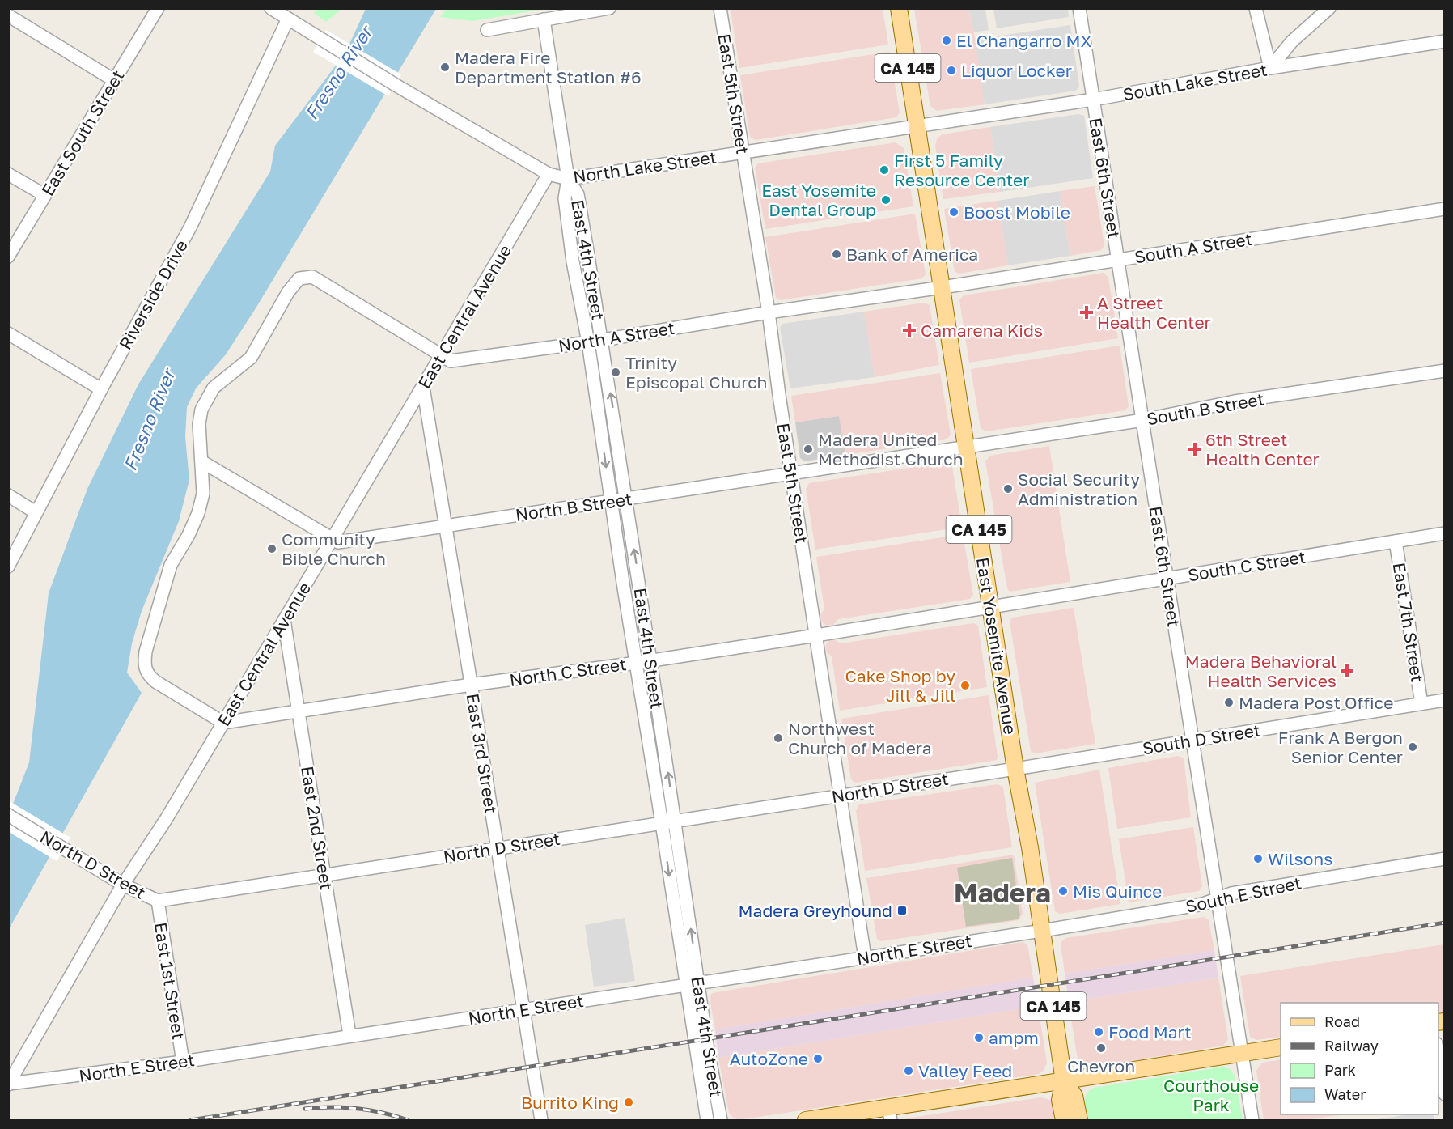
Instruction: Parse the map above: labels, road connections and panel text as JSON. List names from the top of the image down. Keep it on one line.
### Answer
{"streets":{"main road":["CA 145","East Yosemite Avenue"],"street":["South Lake Street","East 5th Street","East South Street","North Lake Street","East 6th Street","South A Street","East 4th Street","Riverside Drive","East Central Avenue","North A Street","South B Street","North B Street","South C Street","East 7th Street","North C Street","South D Street","East 3rd Street","North D Street","East 2nd Street","South E Street","North E Street","East 1st Street"]},"crossings":[["South Lake Street","North Lake Street"],["South Lake Street","East 6th Street"],["South Lake Street","East Yosemite Avenue"],["East 5th Street","North Lake Street"],["East 5th Street","North A Street"],["East 5th Street","North B Street"],["East 5th Street","North C Street"],["East 5th Street","North D Street"],["East 5th Street","North E Street"],["North Lake Street","East 4th Street"],["North Lake Street","Riverside Drive"],["North Lake Street","East Central Avenue"],["North Lake Street","East Yosemite Avenue"],["East 6th Street","South A Street"],["East 6th Street","South B Street"],["East 6th Street","South C Street"],["East 6th Street","South D Street"],["East 6th Street","South E Street"],["South A Street","North A Street"],["South A Street","East Yosemite Avenue"],["East 4th Street","North A Street"],["East 4th Street","North B Street"],["East 4th Street","North C Street"],["East 4th Street","North D Street"],["East 4th Street","North E Street"],["East Central Avenue","North A Street"],["East Central Avenue","North B Street"],["East Central Avenue","North C Street"],["East Central Avenue","East 3rd Street"],["East Central Avenue","North D Street"],["East Central Avenue","East 2nd Street"],["East Central Avenue","North E Street"],["North A Street","North B Street"],["North A Street","East Yosemite Avenue"],["South B Street","North B Street"],["South B Street","East Yosemite Avenue"],["North B Street","East Yosemite Avenue"],["North B Street","East 3rd Street"],["South C Street","East 7th Street"],["South C Street","East Yosemite Avenue"],["South C Street","North C Street"],["East 7th Street","South D Street"],["East Yosemite Avenue","North C Street"],["East Yosemite Avenue","South D Street"],["East Yosemite Avenue","North D Street"],["East Yosemite Avenue","South E Street"],["East Yosemite Avenue","North E Street"],["North C Street","East 3rd Street"],["North C Street","East 2nd Street"],["South D Street","North D Street"],["East 3rd Street","North D Street"],["East 3rd Street","North E Street"],["North D Street","East 2nd Street"],["North D Street","East 1st Street"],["East 2nd Street","North E Street"],["South E Street","North E Street"],["North E Street","East 1st Street"]],"districts":["Madera"],"water":["Fresno River"],"parks":["Courthouse Park"],"places":{"other":["El Changarro MX","Madera Fire Department Station #6","Liquor Locker","First 5 Family Resource Center","East Yosemite Dental Group","Boost Mobile","Bank of America","Trinity Episcopal Church","Madera United Methodist Church","Social Security Administration","Community Bible Church","Cake Shop by Jill & Jill","Madera Post Office","Northwest Church of Madera","Frank A Bergon Senior Center","Wilsons","Mis Quince","Food Mart","ampm","Chevron","AutoZone","Valley Feed","Burrito King"],"health":["A Street Health Center","Camarena Kids","6th Street Health Center","Madera Behavioral Health Services"],"transit":["Madera Greyhound"]},"legend":["Road","Railway","Park","Water"]}
